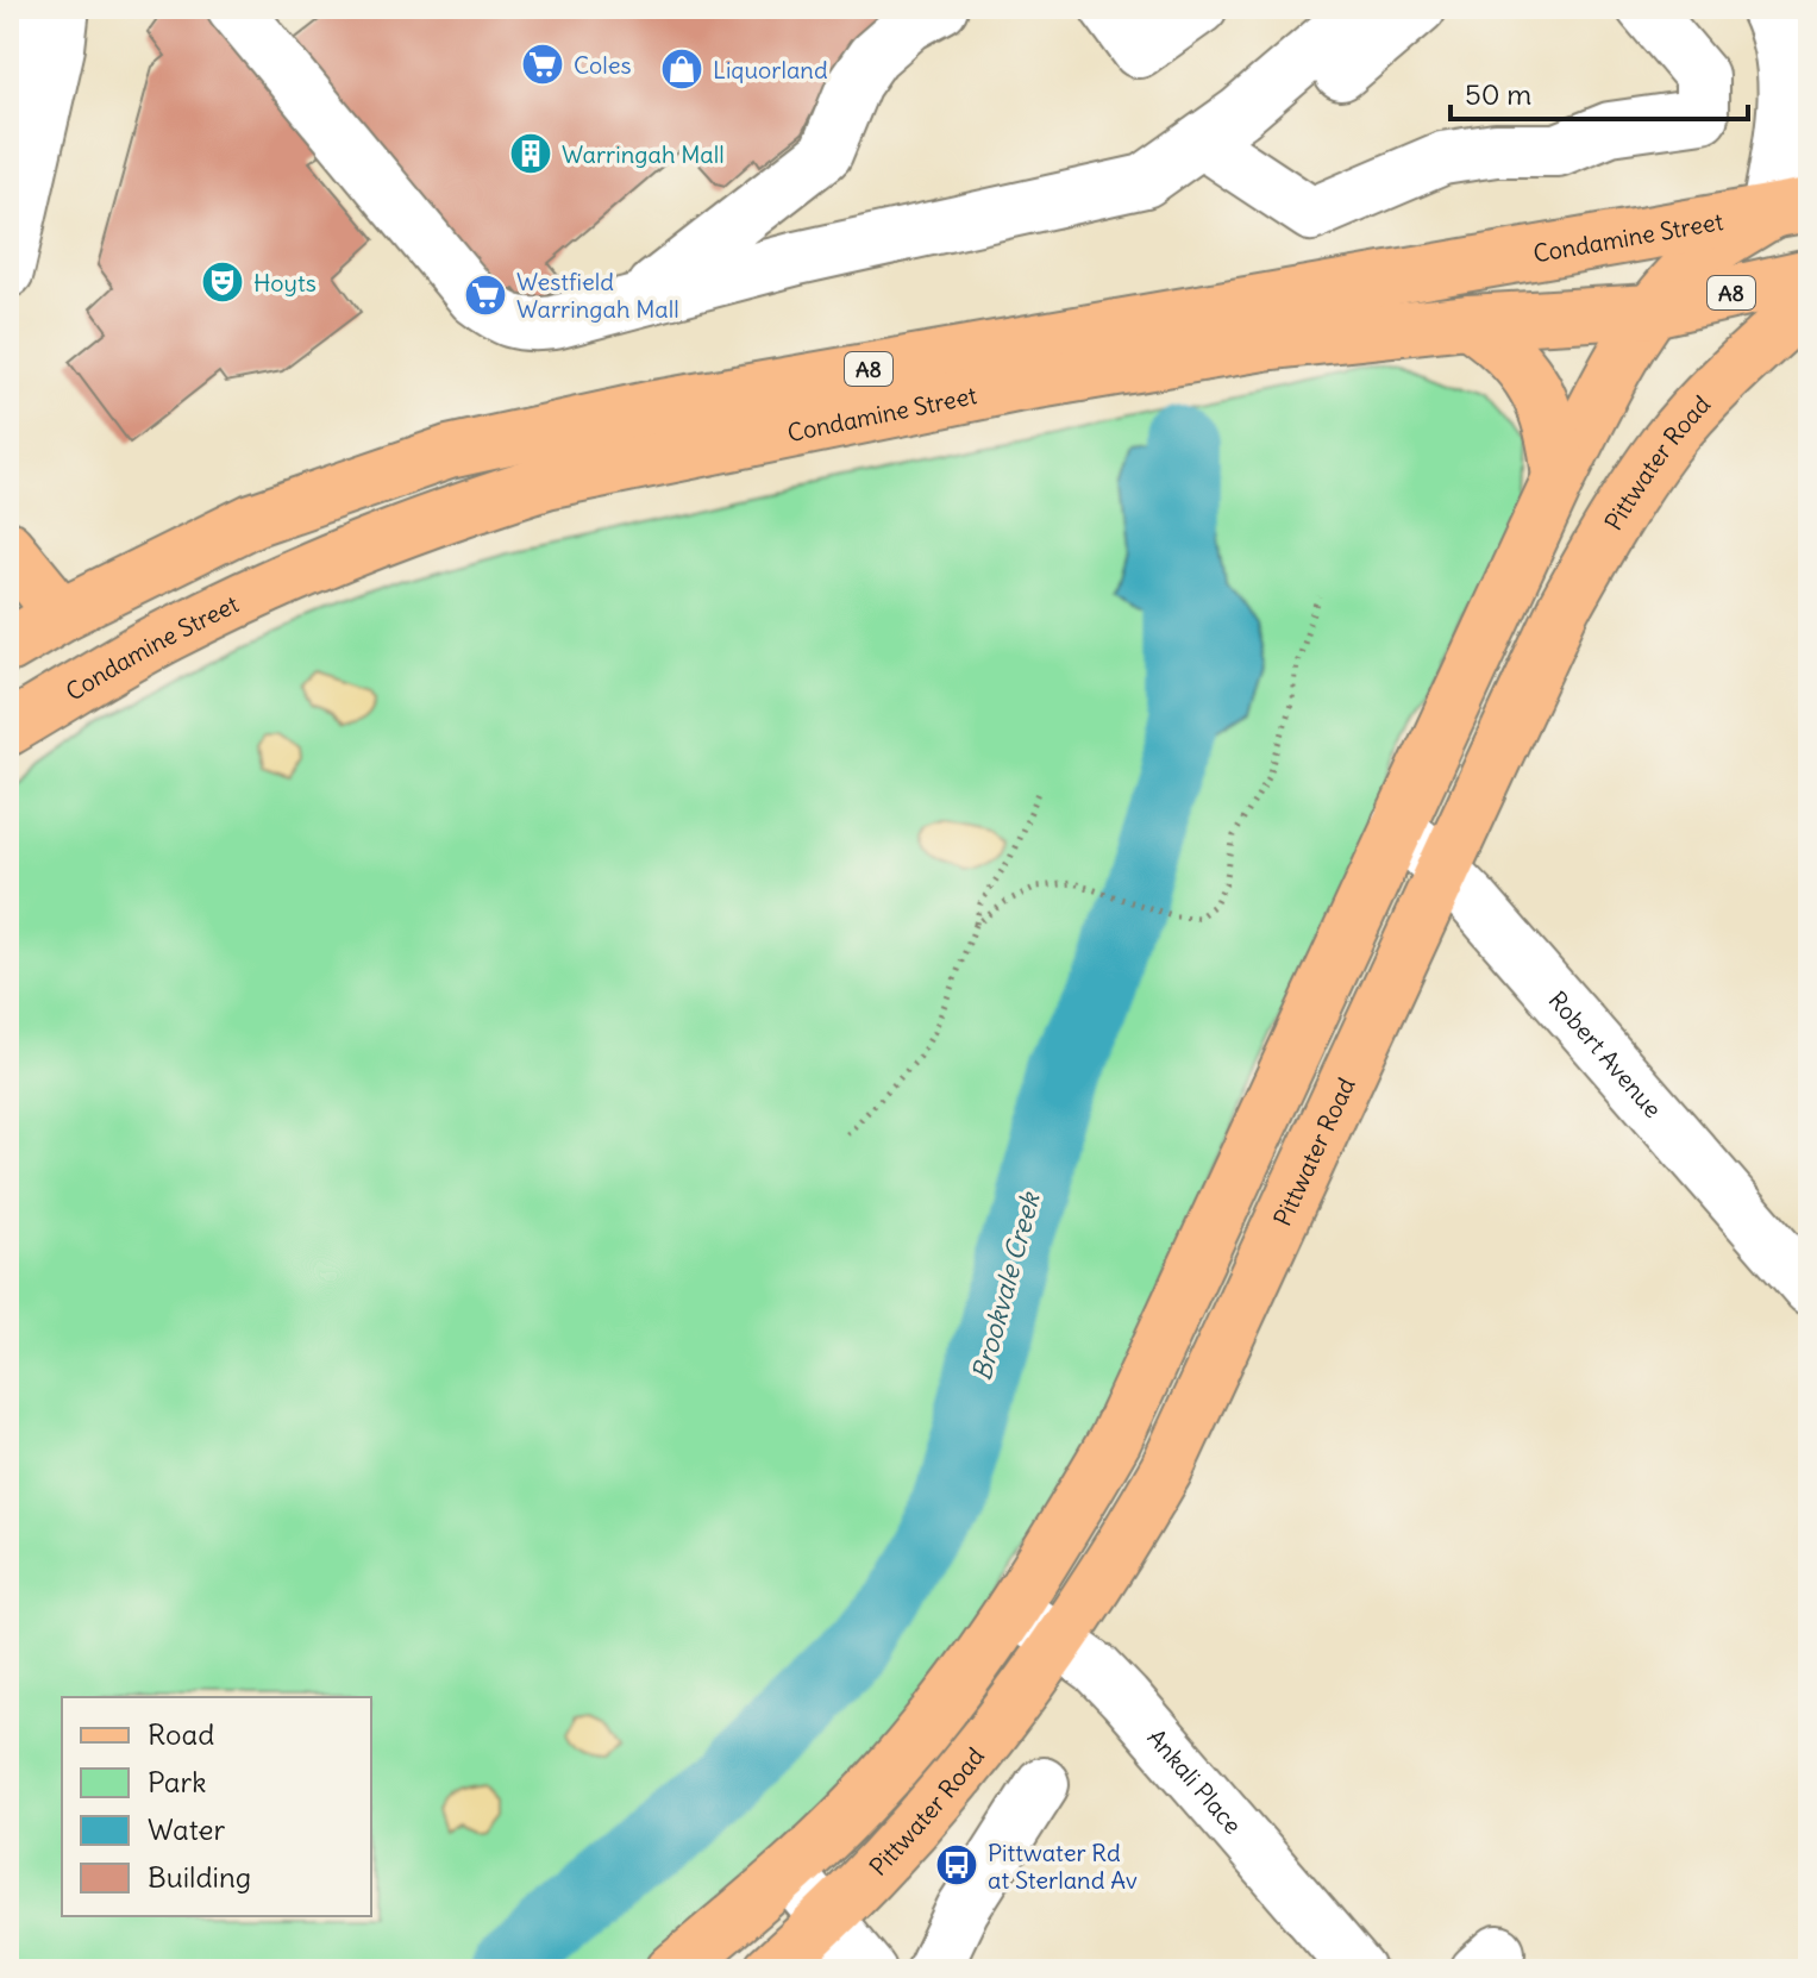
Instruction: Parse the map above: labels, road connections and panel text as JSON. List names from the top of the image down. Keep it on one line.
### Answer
{"streets":{"main road":["Condamine Street","A8","Pittwater Road"],"street":["Robert Avenue","Ankali Place"]},"crossings":[["Pittwater Road","Robert Avenue"],["Pittwater Road","Ankali Place"]],"water":["Brookvale Creek"],"places":{"supermarket":["Coles","Westfield Warringah Mall"],"shop":["Liquorland"],"building":["Warringah Mall"],"theatre":["Hoyts"],"bus stop":["Pittwater Rd at Sterland Av"]},"legend":["Road","Park","Water","Building"],"scale_bar":"50 m"}
